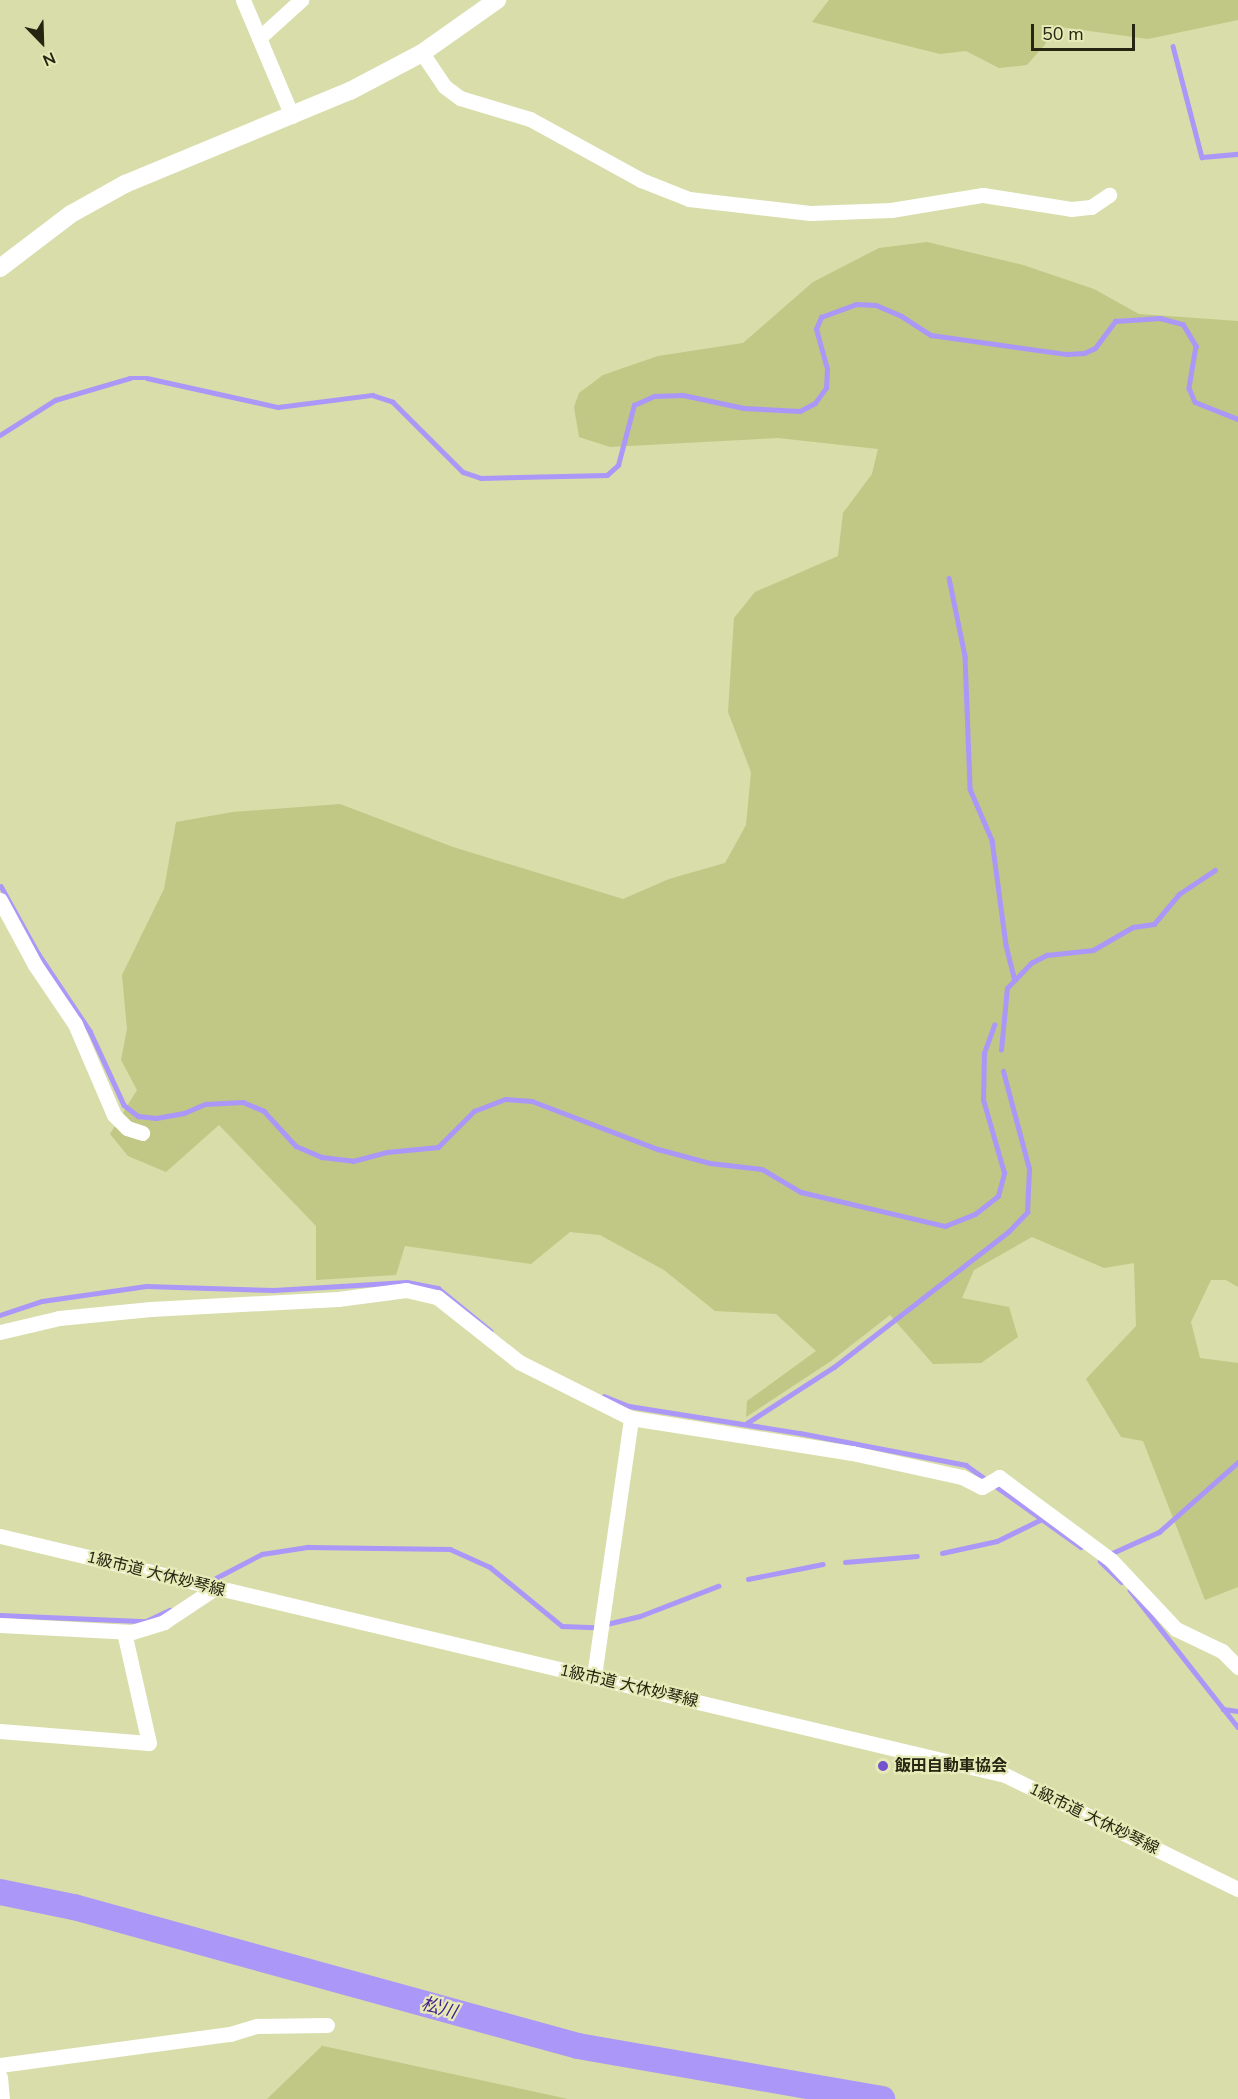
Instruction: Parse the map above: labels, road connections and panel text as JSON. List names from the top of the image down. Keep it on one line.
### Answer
{"streets":{"street":["1級市道 大休妙琴線"]},"water":["松川"],"places":["飯田自動車協会"],"scale_bar":"50 m","north":"bottom right"}
